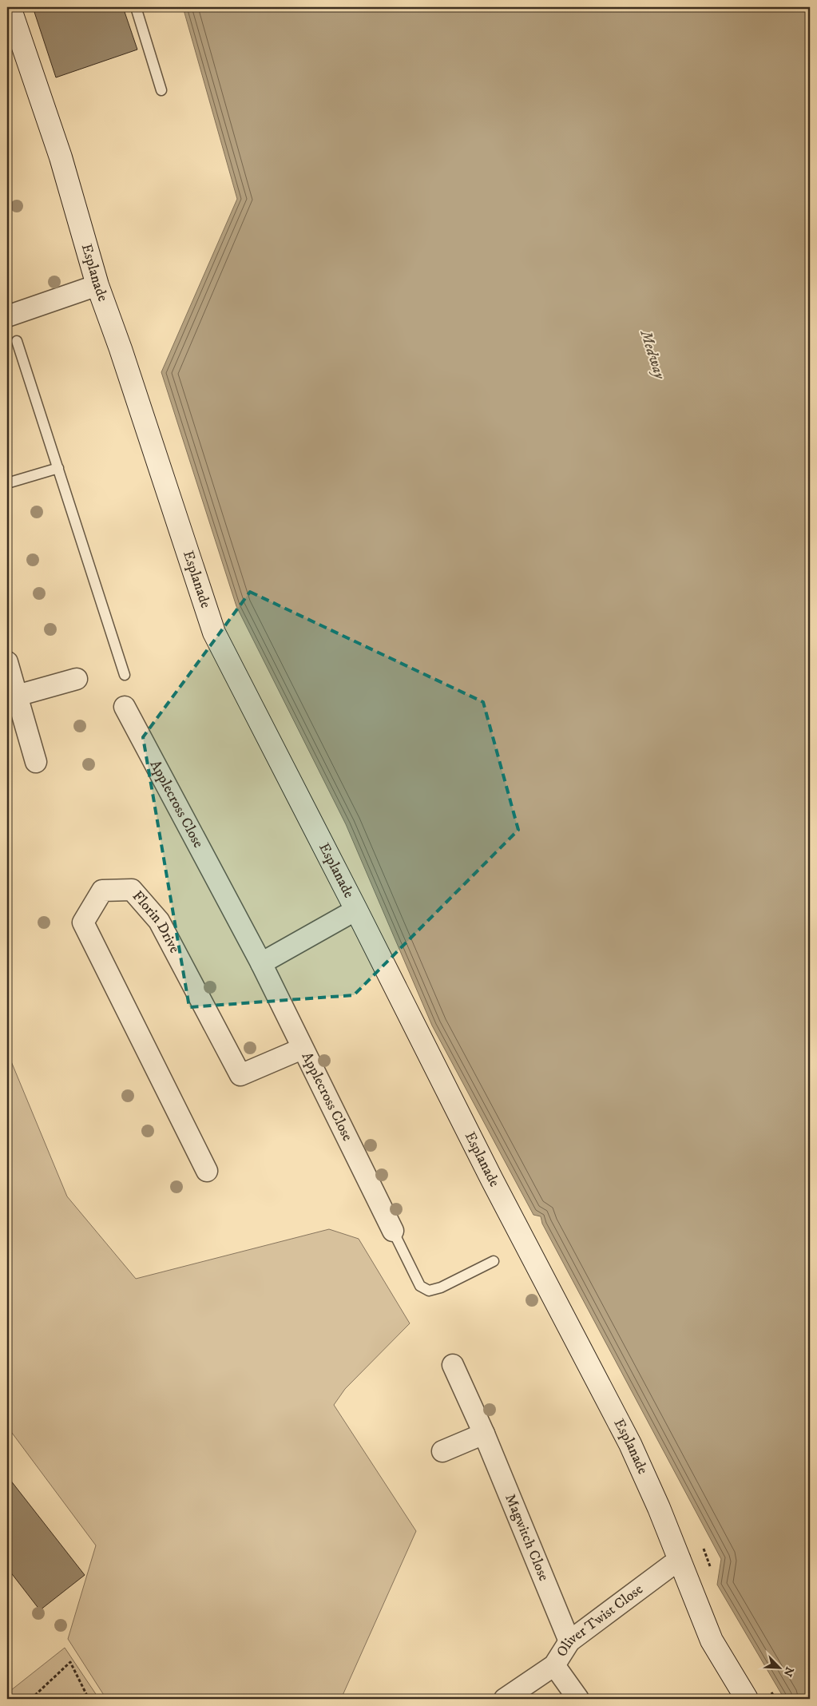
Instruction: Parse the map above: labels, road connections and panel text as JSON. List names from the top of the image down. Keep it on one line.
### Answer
{"streets":{"street":["Esplanade","Applecross Close","Florin Drive","Magwitch Close","Oliver Twist Close"]},"crossings":[["Esplanade","Oliver Twist Close"],["Applecross Close","Florin Drive"],["Magwitch Close","Oliver Twist Close"]],"water":["Medway"],"north":"bottom right"}
